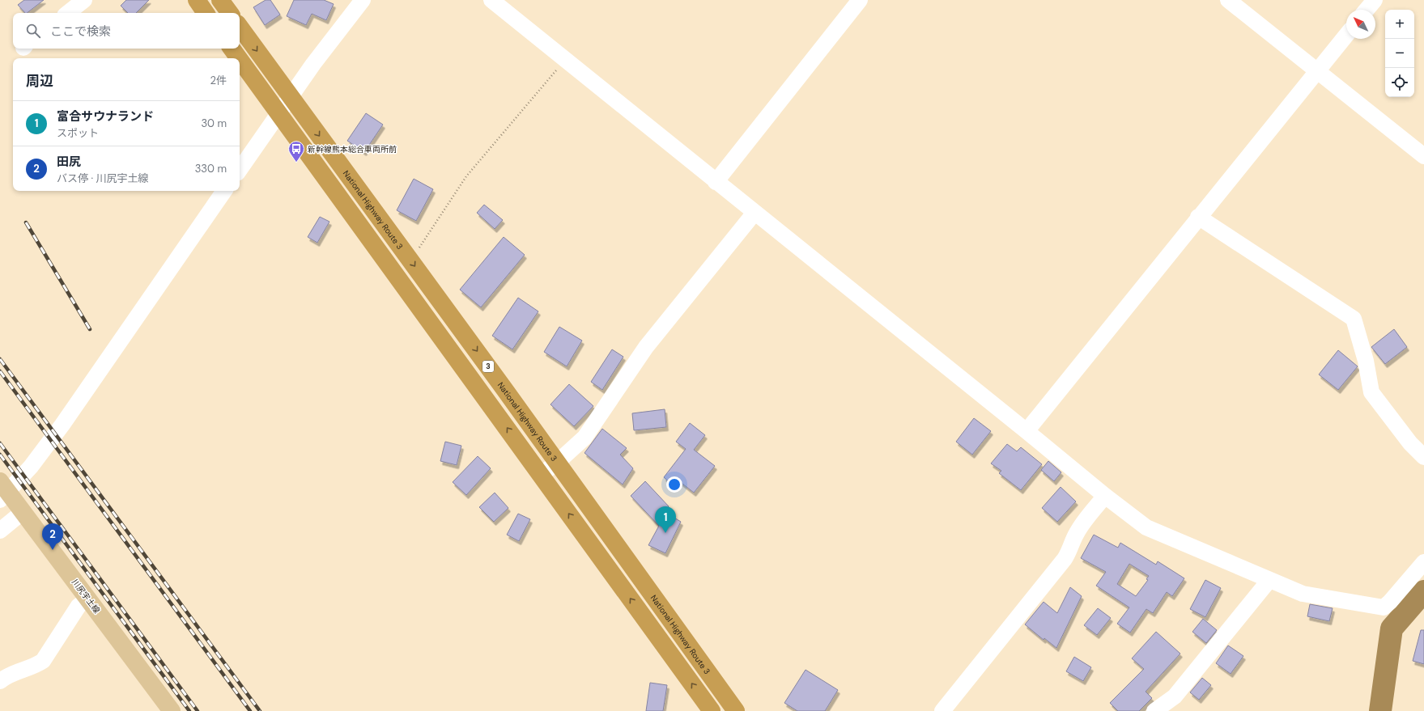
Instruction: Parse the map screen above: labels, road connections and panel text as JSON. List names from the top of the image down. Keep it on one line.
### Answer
{"streets":{"highway":["National Highway Route 3","3"],"main road":["川尻宇土線"]},"places":{"bus stop":["新幹線熊本総合車両所前"]},"north":"top left","page":{"map_buttons":["+","−"],"search":"ここで検索","heading":["周辺","2件"],"list":[{"mark":"1","name":"富合サウナランド","note":"スポット","value":"30 m"},{"mark":"2","name":"田尻","note":"バス停 · 川尻宇土線","value":"330 m"}],"pins":["1","2"]}}
